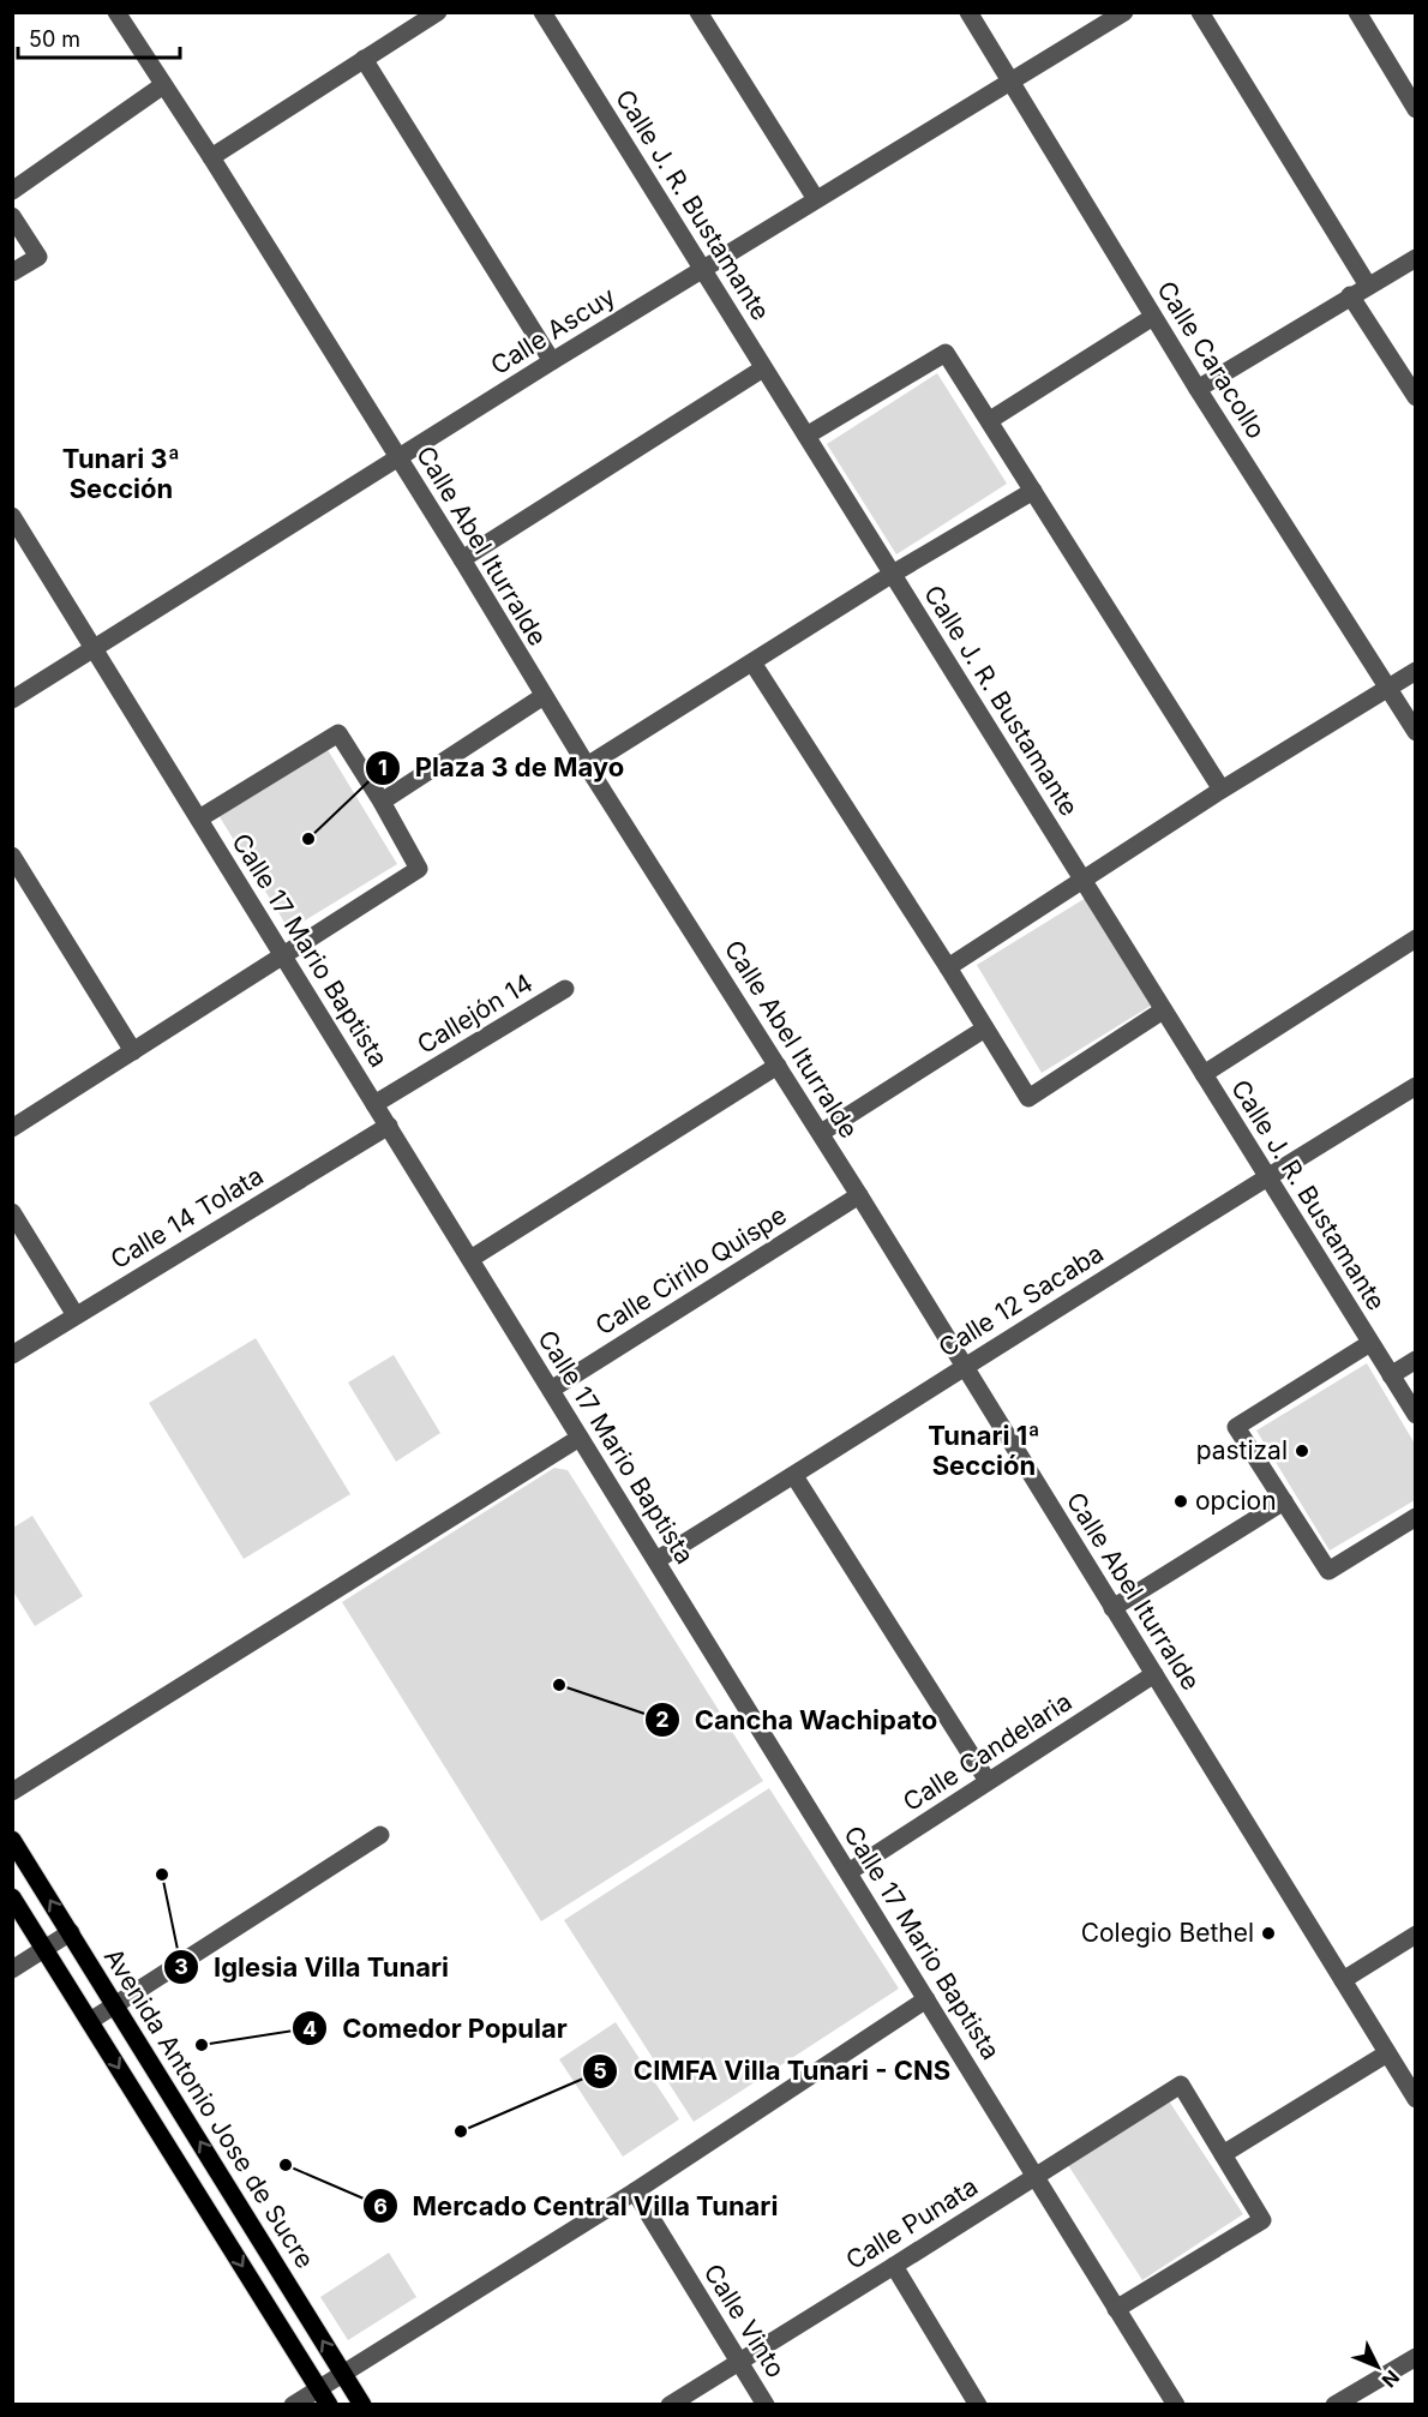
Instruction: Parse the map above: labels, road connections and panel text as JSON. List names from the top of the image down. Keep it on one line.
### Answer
{"streets":{"main road":["Avenida Antonio Jose de Sucre"],"street":["Calle J. R. Bustamante","Calle Ascuy","Calle Caracollo","Calle Abel Iturralde","Calle 17 Mario Baptista","Callejón 14","Calle 14 Tolata","Calle Cirilo Quispe","Calle 12 Sacaba","Calle Candelaria","Calle Punata","Calle Vinto"]},"crossings":[["Calle J. R. Bustamante","Calle Ascuy"],["Calle J. R. Bustamante","Calle 12 Sacaba"],["Calle Ascuy","Calle Caracollo"],["Calle Ascuy","Calle Abel Iturralde"],["Calle Ascuy","Calle 17 Mario Baptista"],["Calle Abel Iturralde","Calle Cirilo Quispe"],["Calle Abel Iturralde","Calle 12 Sacaba"],["Calle Abel Iturralde","Calle Candelaria"],["Calle 17 Mario Baptista","Callejón 14"],["Calle 17 Mario Baptista","Calle 14 Tolata"],["Calle 17 Mario Baptista","Calle Cirilo Quispe"],["Calle 17 Mario Baptista","Calle 12 Sacaba"],["Calle 17 Mario Baptista","Calle Candelaria"],["Calle 17 Mario Baptista","Calle Punata"],["Calle Punata","Calle Vinto"]],"districts":["Tunari 3ª Sección","Tunari 1ª Sección"],"places":["Plaza 3 de Mayo","pastizal","opcion","Cancha Wachipato","Iglesia Villa Tunari","Colegio Bethel","Comedor Popular","CIMFA Villa Tunari - CNS","Mercado Central Villa Tunari"],"scale_bar":"50 m","north":"bottom right"}
